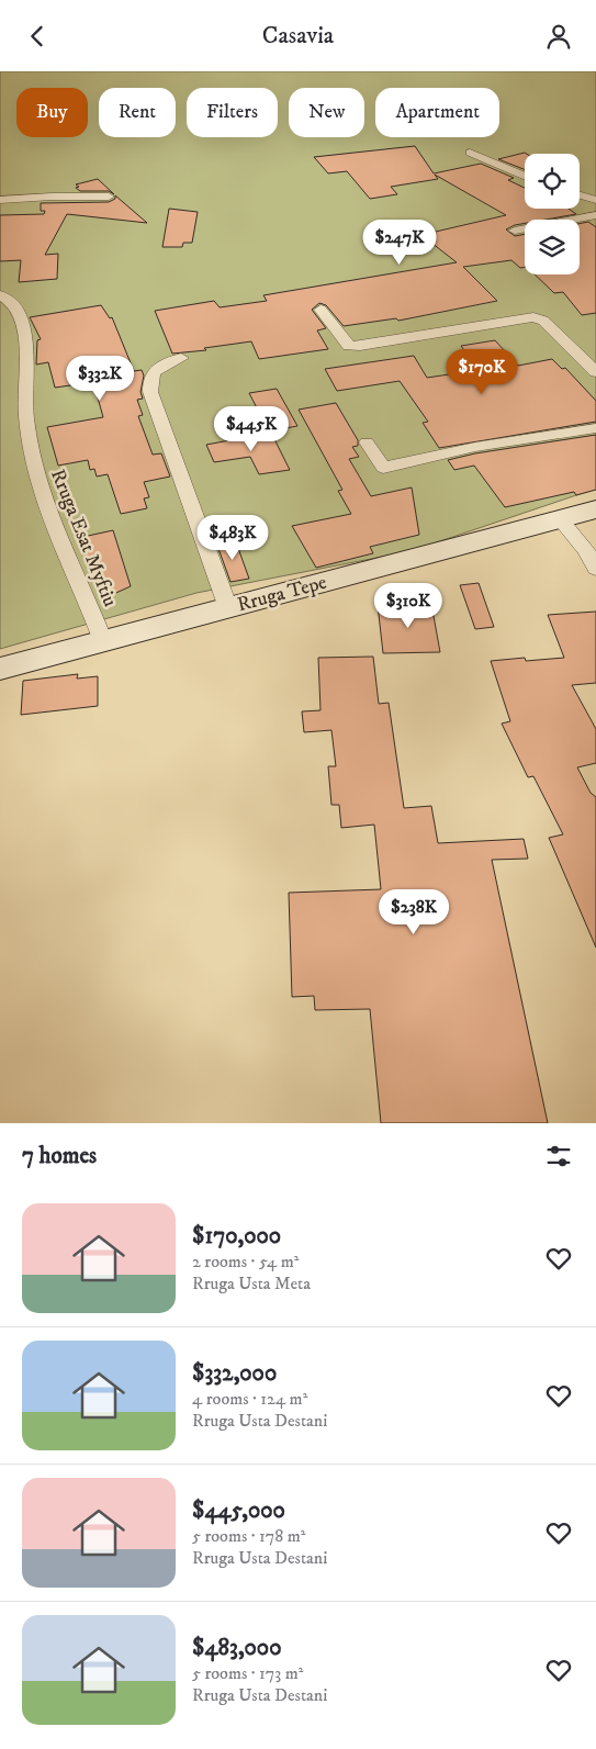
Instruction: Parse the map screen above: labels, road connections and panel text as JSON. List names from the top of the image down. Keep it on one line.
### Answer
{"streets":{"main road":["Rruga Tepe"],"street":["Rruga Esat Myftiu"]},"crossings":[["Rruga Esat Myftiu","Rruga Tepe"]],"page":{"header":"Casavia","chip":["Buy","Rent","Filters","New","Apartment"],"price":["$247K","$170K","$332K","$445K","$483K","$310K","$238K"],"heading":"7 homes","list":[{"name":"$170,000","note":"2 rooms · 54 m² · Rruga Usta Meta"},{"name":"$332,000","note":"4 rooms · 124 m² · Rruga Usta Destani"},{"name":"$445,000","note":"5 rooms · 178 m² · Rruga Usta Destani"},{"name":"$483,000","note":"5 rooms · 173 m² · Rruga Usta Destani"}]}}
